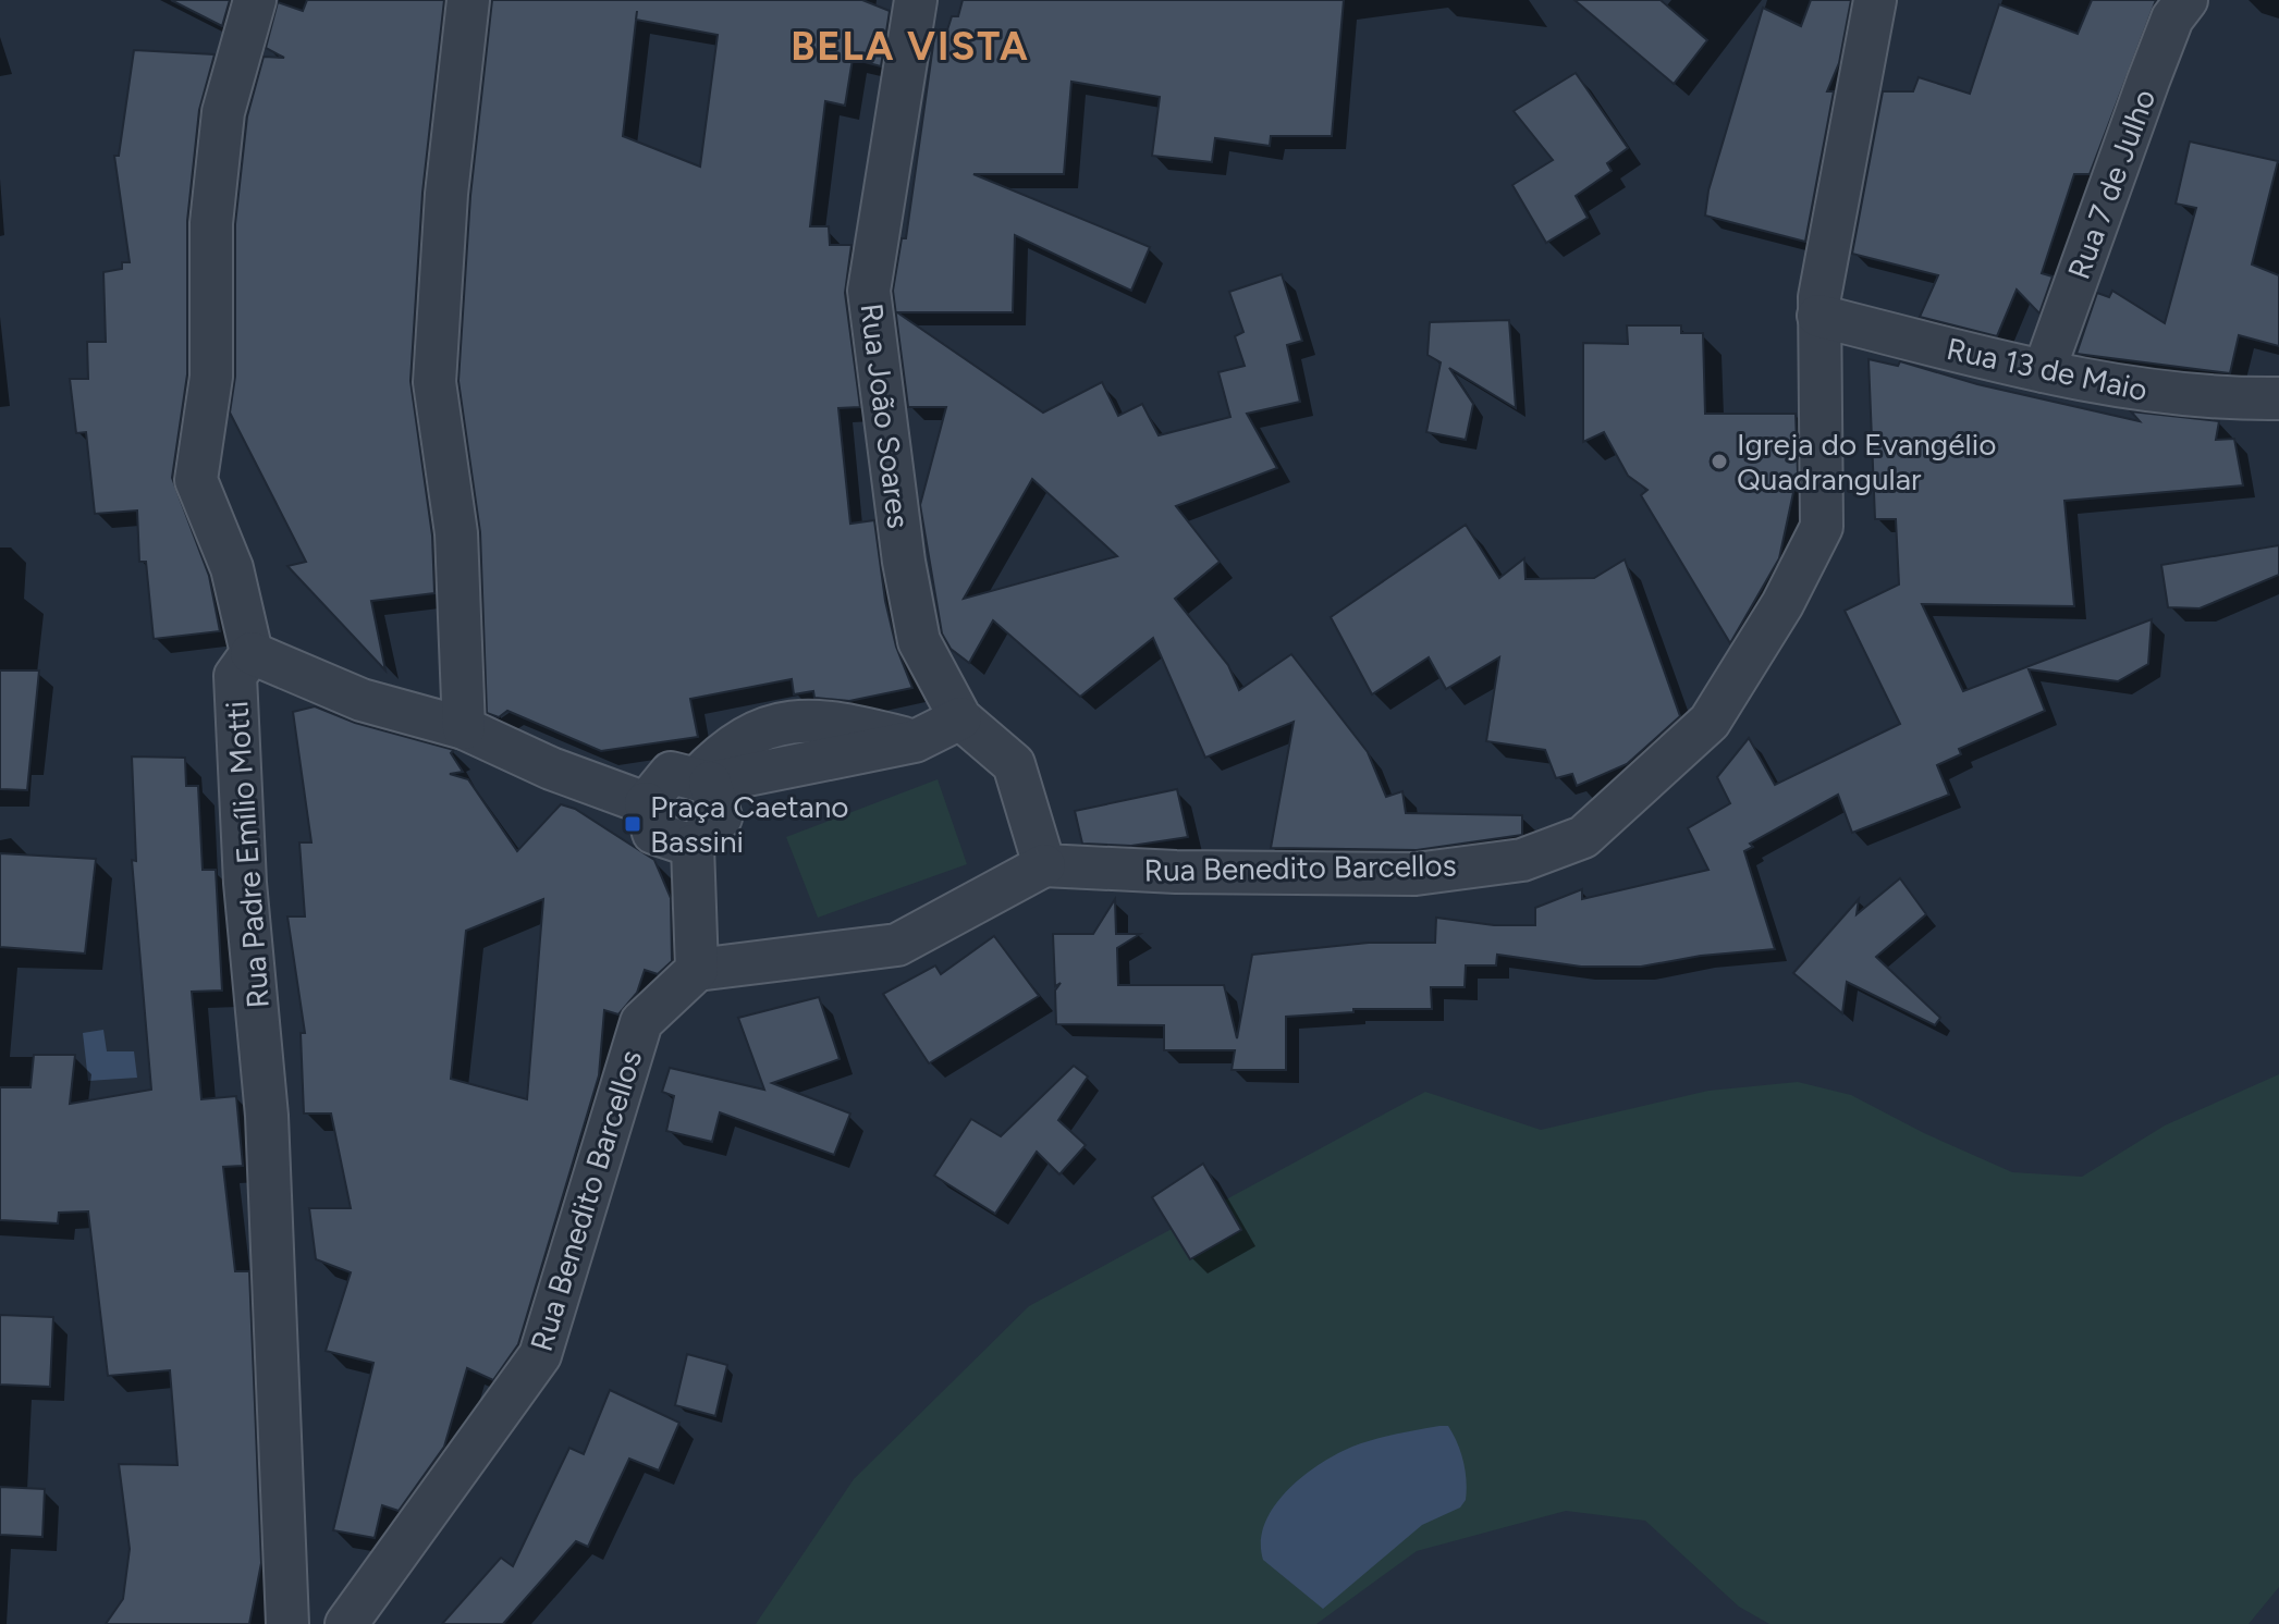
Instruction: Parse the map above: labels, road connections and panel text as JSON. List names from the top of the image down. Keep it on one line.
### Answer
{"streets":{"street":["Rua 7 de Julho","Rua 13 de Maio","Rua João Soares","Rua Padre Emílio Motti","Rua Benedito Barcellos"]},"crossings":[["Rua 7 de Julho","Rua 13 de Maio"],["Rua 13 de Maio","Rua Benedito Barcellos"]],"districts":["BELA VISTA"],"places":{"other":["Igreja do Evangélio Quadrangular"],"transit":["Praça Caetano Bassini"]}}
